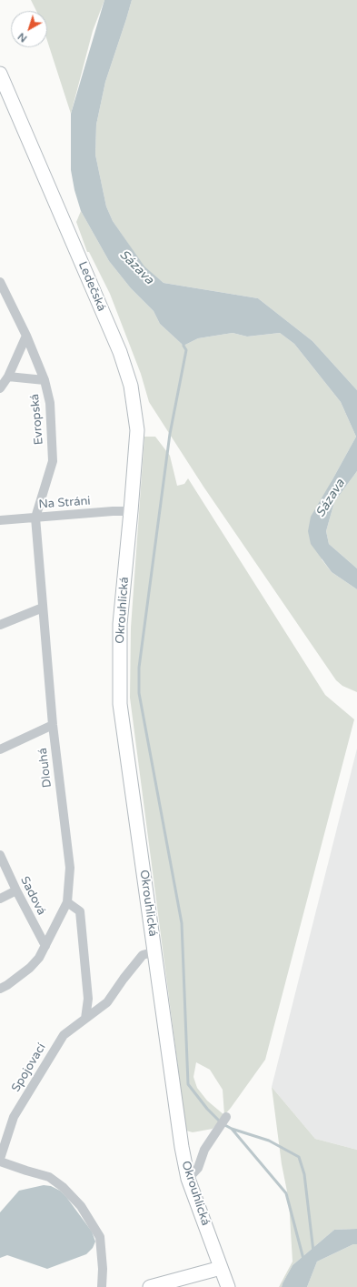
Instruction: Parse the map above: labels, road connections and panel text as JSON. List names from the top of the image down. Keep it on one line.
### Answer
{"streets":{"main road":["Ledečská","Okrouhlická"],"street":["Evropská","Na Stráni","Dlouhá","Sadová","Spojovací"]},"crossings":[["Ledečská","Na Stráni"],["Ledečská","Okrouhlická"],["Evropská","Na Stráni"],["Evropská","Dlouhá"],["Na Stráni","Okrouhlická"],["Na Stráni","Dlouhá"],["Okrouhlická","Spojovací"],["Dlouhá","Sadová"]],"water":["Sázava"],"north":"bottom left"}
